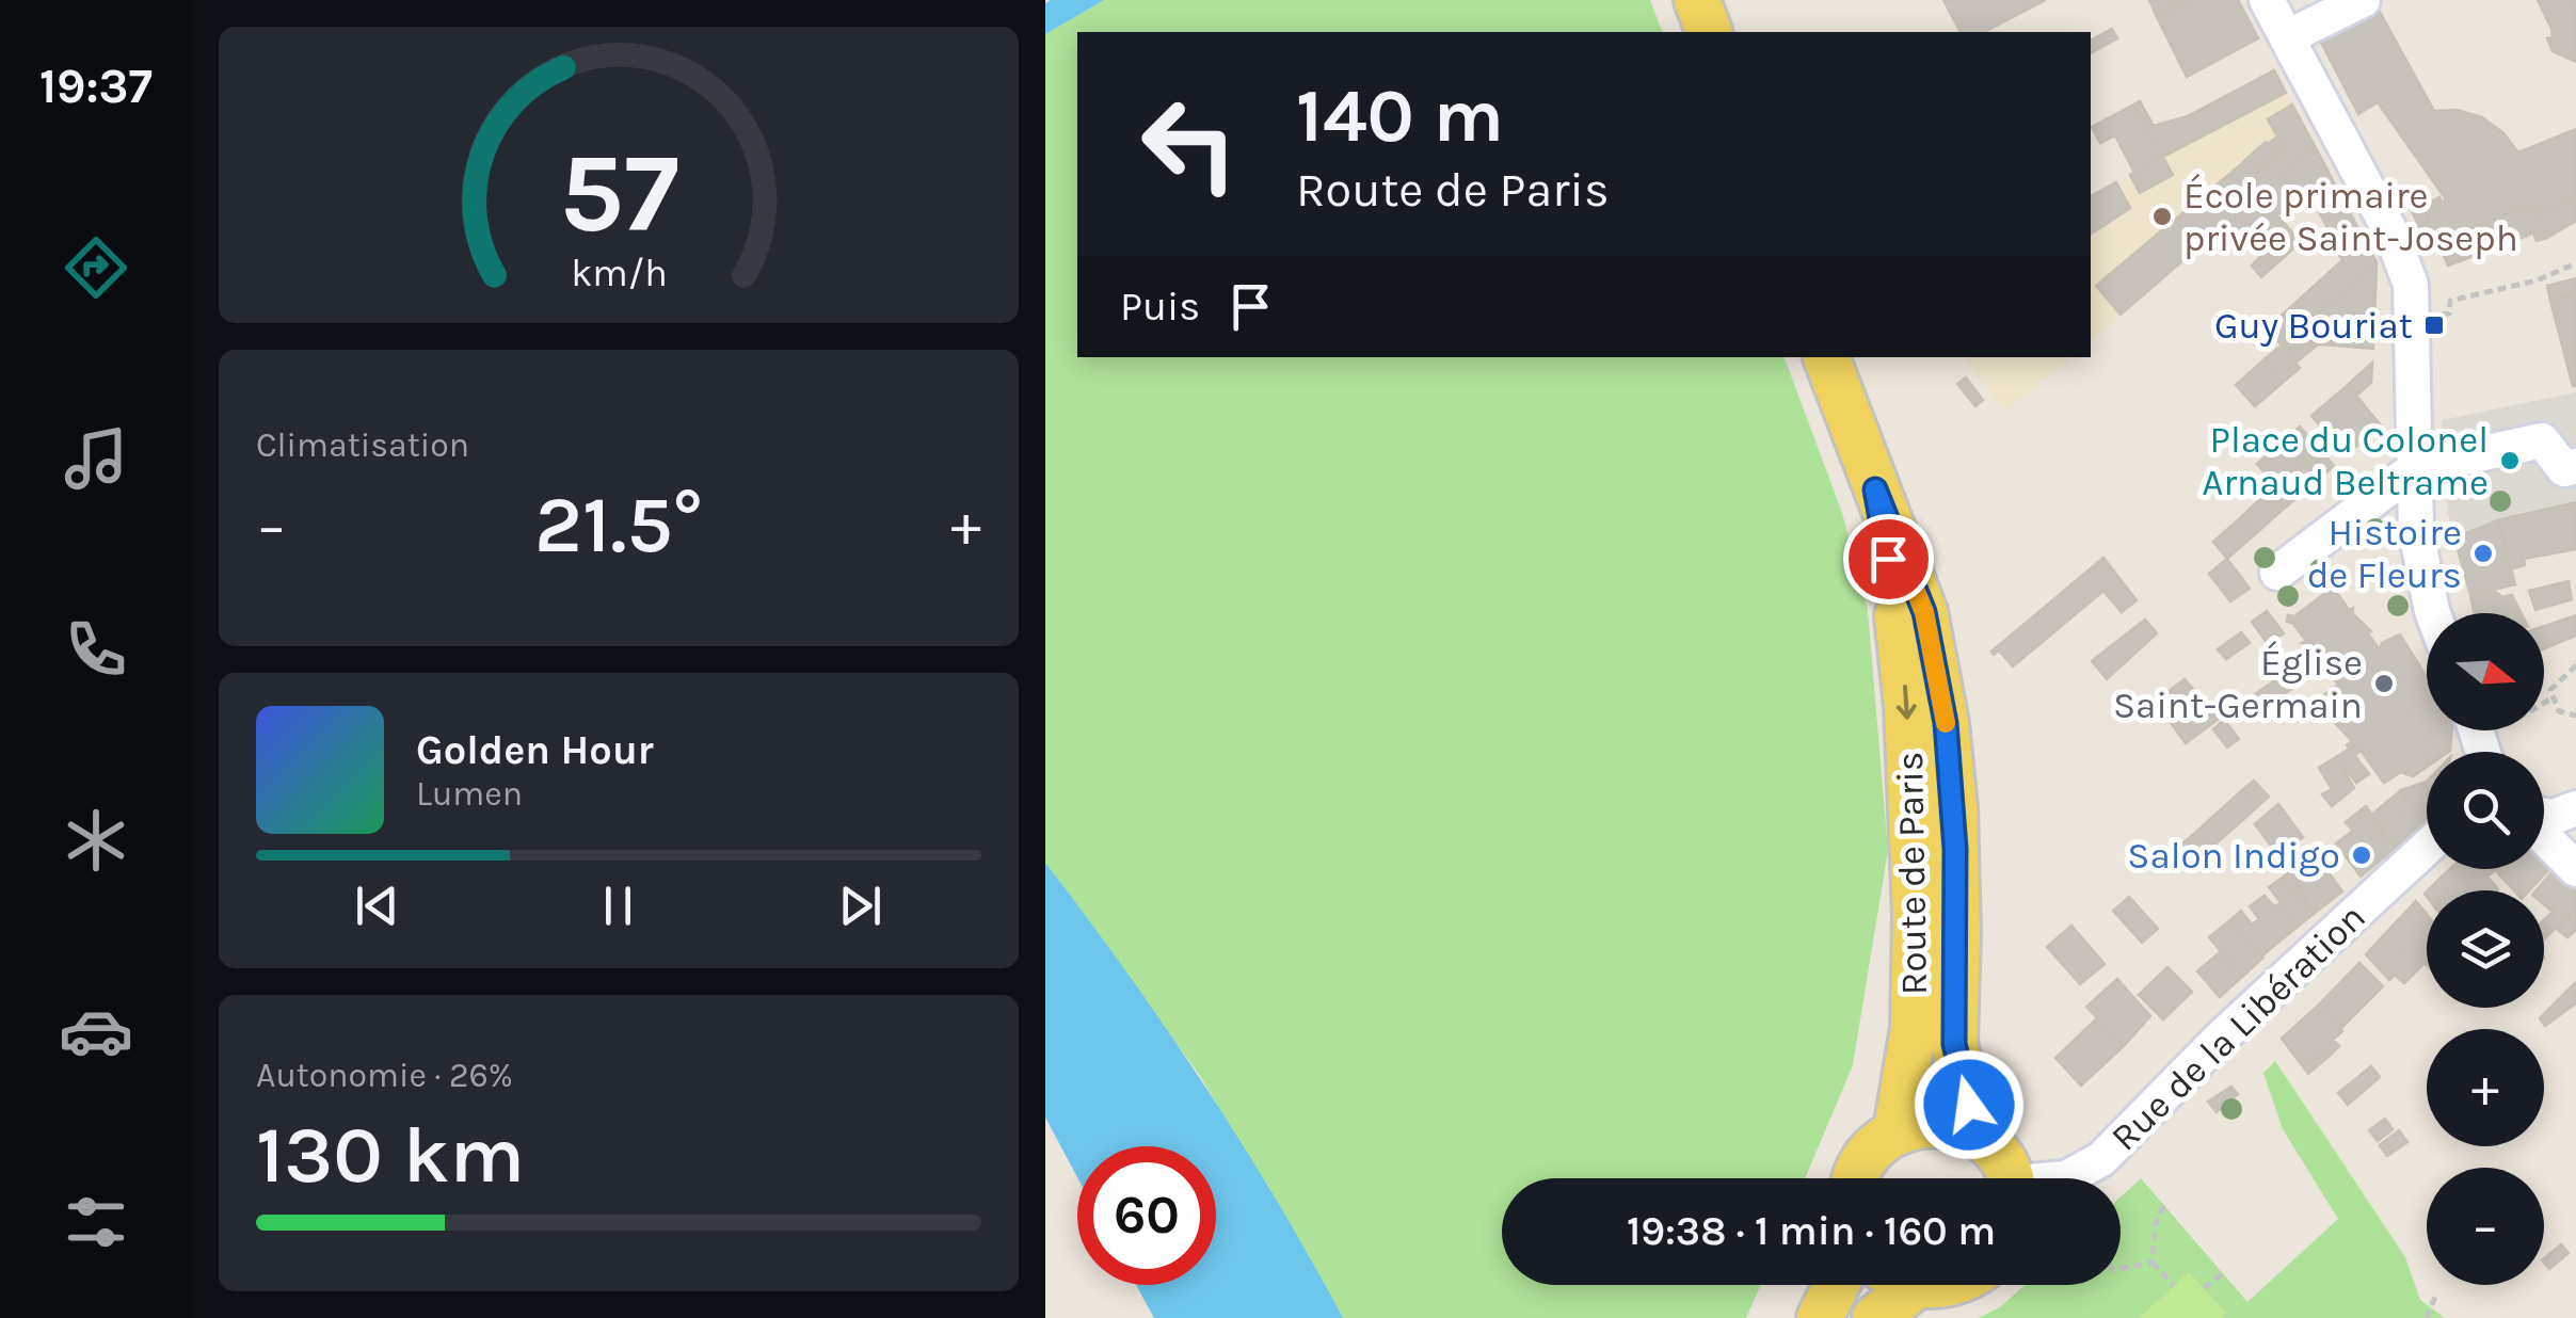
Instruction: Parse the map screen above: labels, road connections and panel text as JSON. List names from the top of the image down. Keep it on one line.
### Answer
{"streets":{"main road":["Route de Paris"],"street":["Rue de la Libération"]},"places":{"other":["École primaire privée Saint-Joseph","Place du Colonel Arnaud Beltrame","Histoire de Fleurs","Église Saint-Germain","Salon Indigo"],"transit":["Guy Bouriat"]},"north":"right","page":{"tabs":"19:37","turn":["140 m","Route de Paris"],"then":"Puis","tile":["Climatisation",["Autonomie · 26%","130 km"]],"heat":["−","21.5°","+"],"map_buttons":["+","−"],"song":["Golden Hour","Lumen"],"limit":"60","trip":"19:38 · 1 min · 160 m","gauge":["57","km/h"]}}
